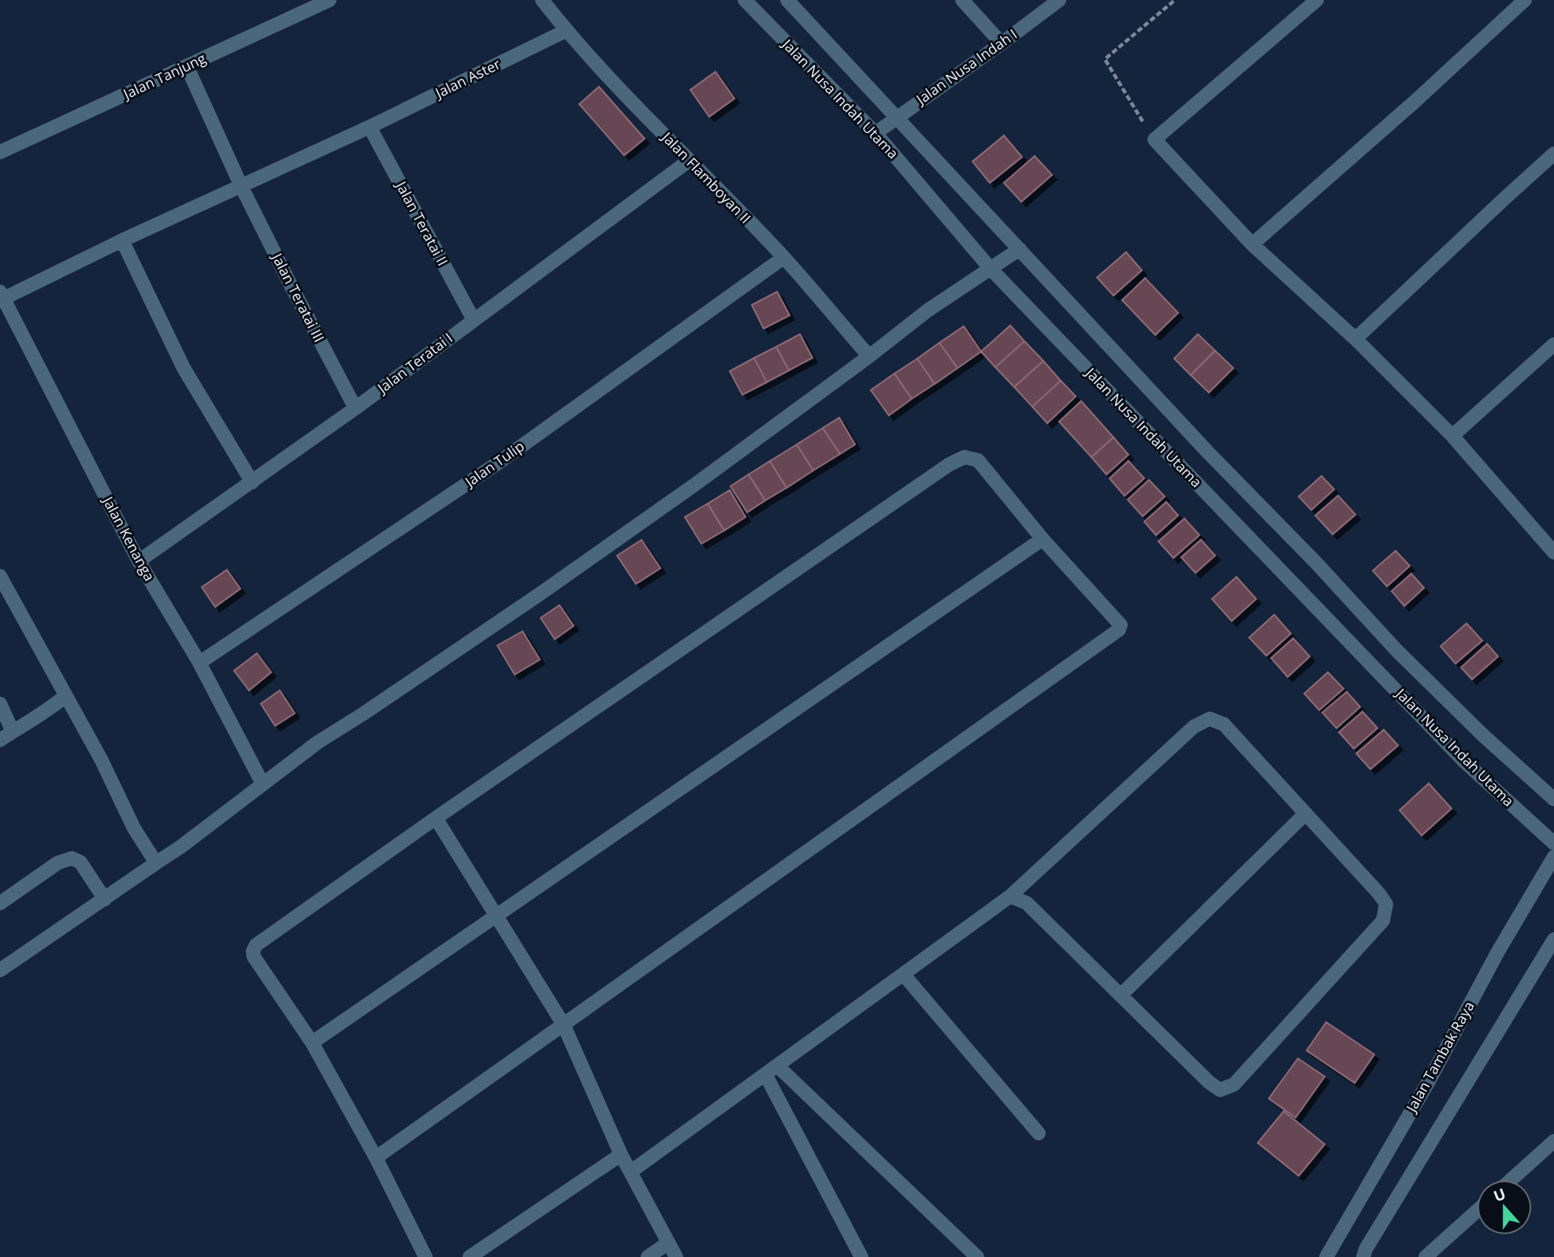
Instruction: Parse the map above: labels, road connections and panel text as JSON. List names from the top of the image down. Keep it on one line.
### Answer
{"streets":{"street":["Jalan Nusa Indah I","Jalan Tanjung","Jalan Aster","Jalan Nusa Indah Utama","Jalan Flamboyan II","Jalan Teratai II","Jalan Teratai III","Jalan Teratai I","Jalan Tulip","Jalan Kenanga","Jalan Tambak Raya"]},"crossings":[["Jalan Nusa Indah I","Jalan Nusa Indah Utama"],["Jalan Tanjung","Jalan Teratai III"],["Jalan Aster","Jalan Flamboyan II"],["Jalan Aster","Jalan Teratai II"],["Jalan Aster","Jalan Teratai III"],["Jalan Aster","Jalan Kenanga"],["Jalan Flamboyan II","Jalan Teratai I"],["Jalan Flamboyan II","Jalan Tulip"],["Jalan Teratai II","Jalan Teratai I"],["Jalan Teratai III","Jalan Teratai I"],["Jalan Teratai I","Jalan Kenanga"],["Jalan Tulip","Jalan Kenanga"]],"north":"top"}
